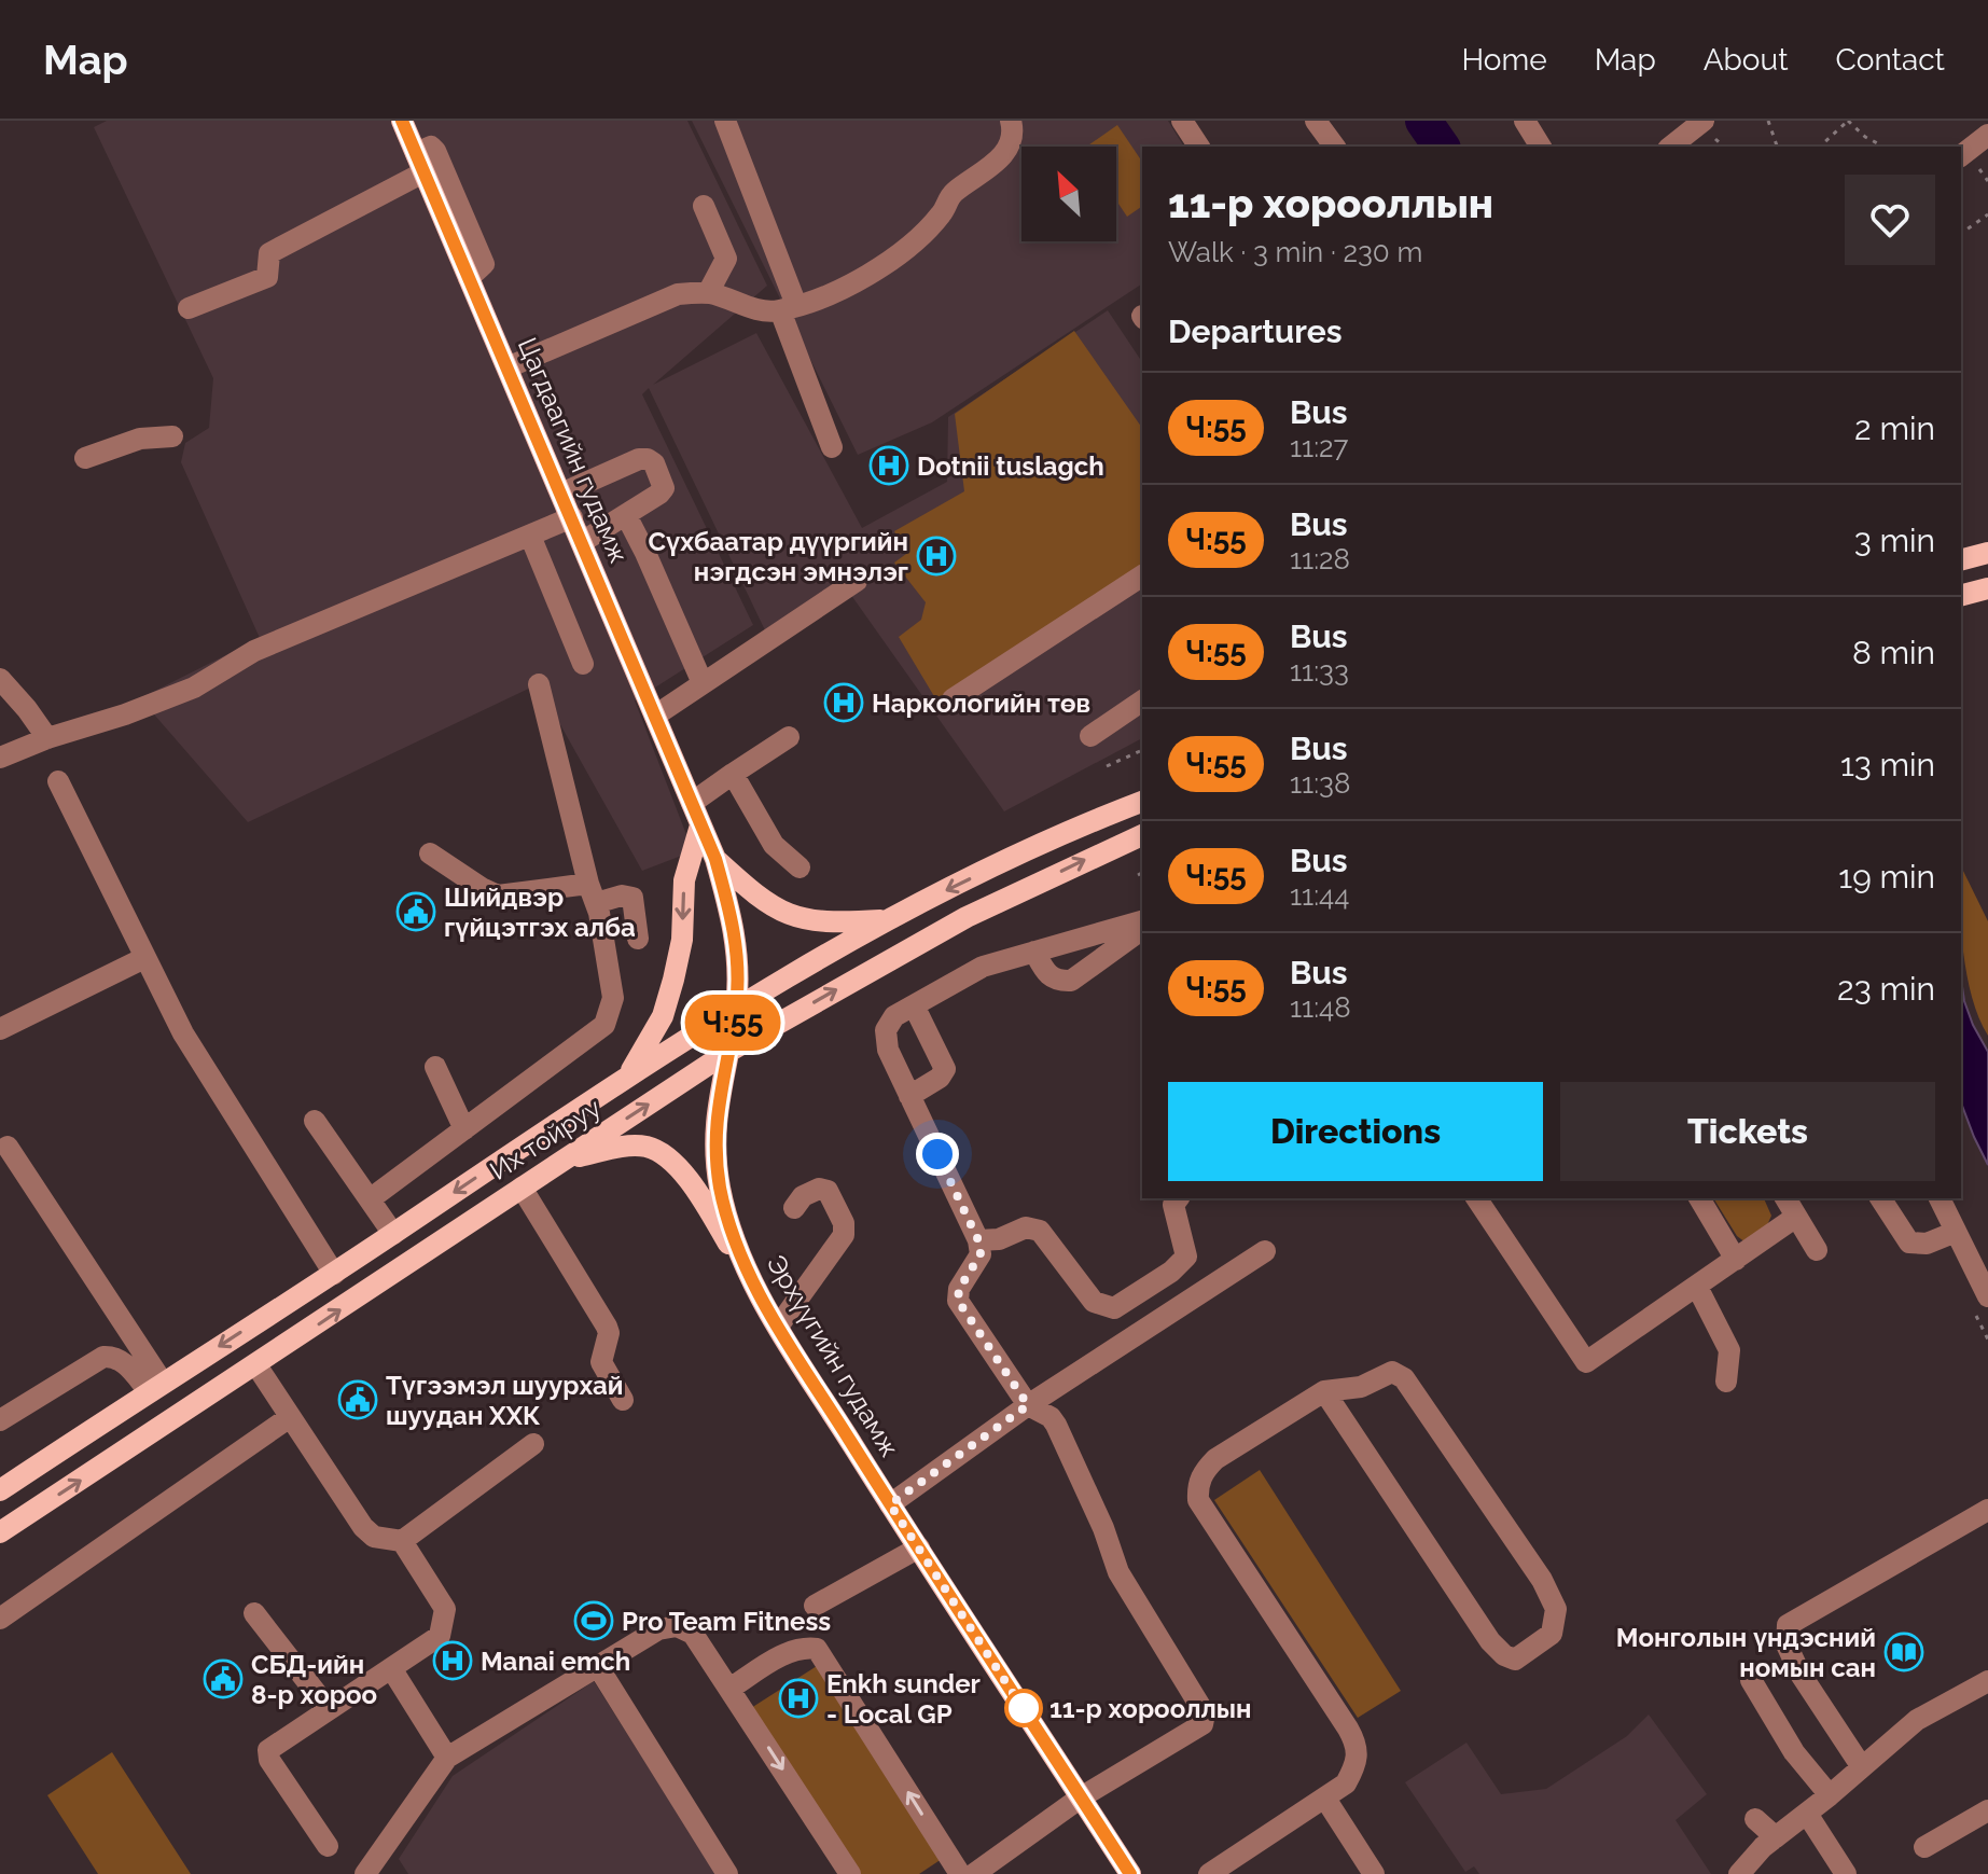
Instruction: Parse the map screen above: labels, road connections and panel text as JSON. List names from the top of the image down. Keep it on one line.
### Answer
{"streets":{"main road":["Цагдаагийн гудамж","Их тойруу","Эрхүүгийн гудамж"]},"crossings":[["Цагдаагийн гудамж","Их тойруу"],["Цагдаагийн гудамж","Эрхүүгийн гудамж"],["Их тойруу","Эрхүүгийн гудамж"]],"places":{"hospital":["Dotnii tuslagch","Сүхбаатар дүүргийн нэгдсэн эмнэлэг","Наркологийн төв","Manai emch","Enkh sunder - Local GP"],"public building":["Шийдвэр гүйцэтгэх алба","Түгээмэл шуурхай шуудан ХХК","СБД-ийн 8-р хороо"],"sports":["Pro Team Fitness"],"library":["Монголын үндэсний номын сан"],"other":["11-р хорооллын"]},"lines":["bus line Ч:55"],"north":"top left","page":{"header":"Map","nav":["Home","Map","About","Contact"],"on_map":"Ч:55","heading":[["11-р хорооллын","Walk · 3 min · 230 m"],"Departures"],"list":[{"mark":"Ч:55","name":"Bus","note":"11:27","value":"2 min"},{"mark":"Ч:55","name":"Bus","note":"11:28","value":"3 min"},{"mark":"Ч:55","name":"Bus","note":"11:33","value":"8 min"},{"mark":"Ч:55","name":"Bus","note":"11:38","value":"13 min"},{"mark":"Ч:55","name":"Bus","note":"11:44","value":"19 min"},{"mark":"Ч:55","name":"Bus","note":"11:48","value":"23 min"}],"buttons":["Directions","Tickets"]}}
